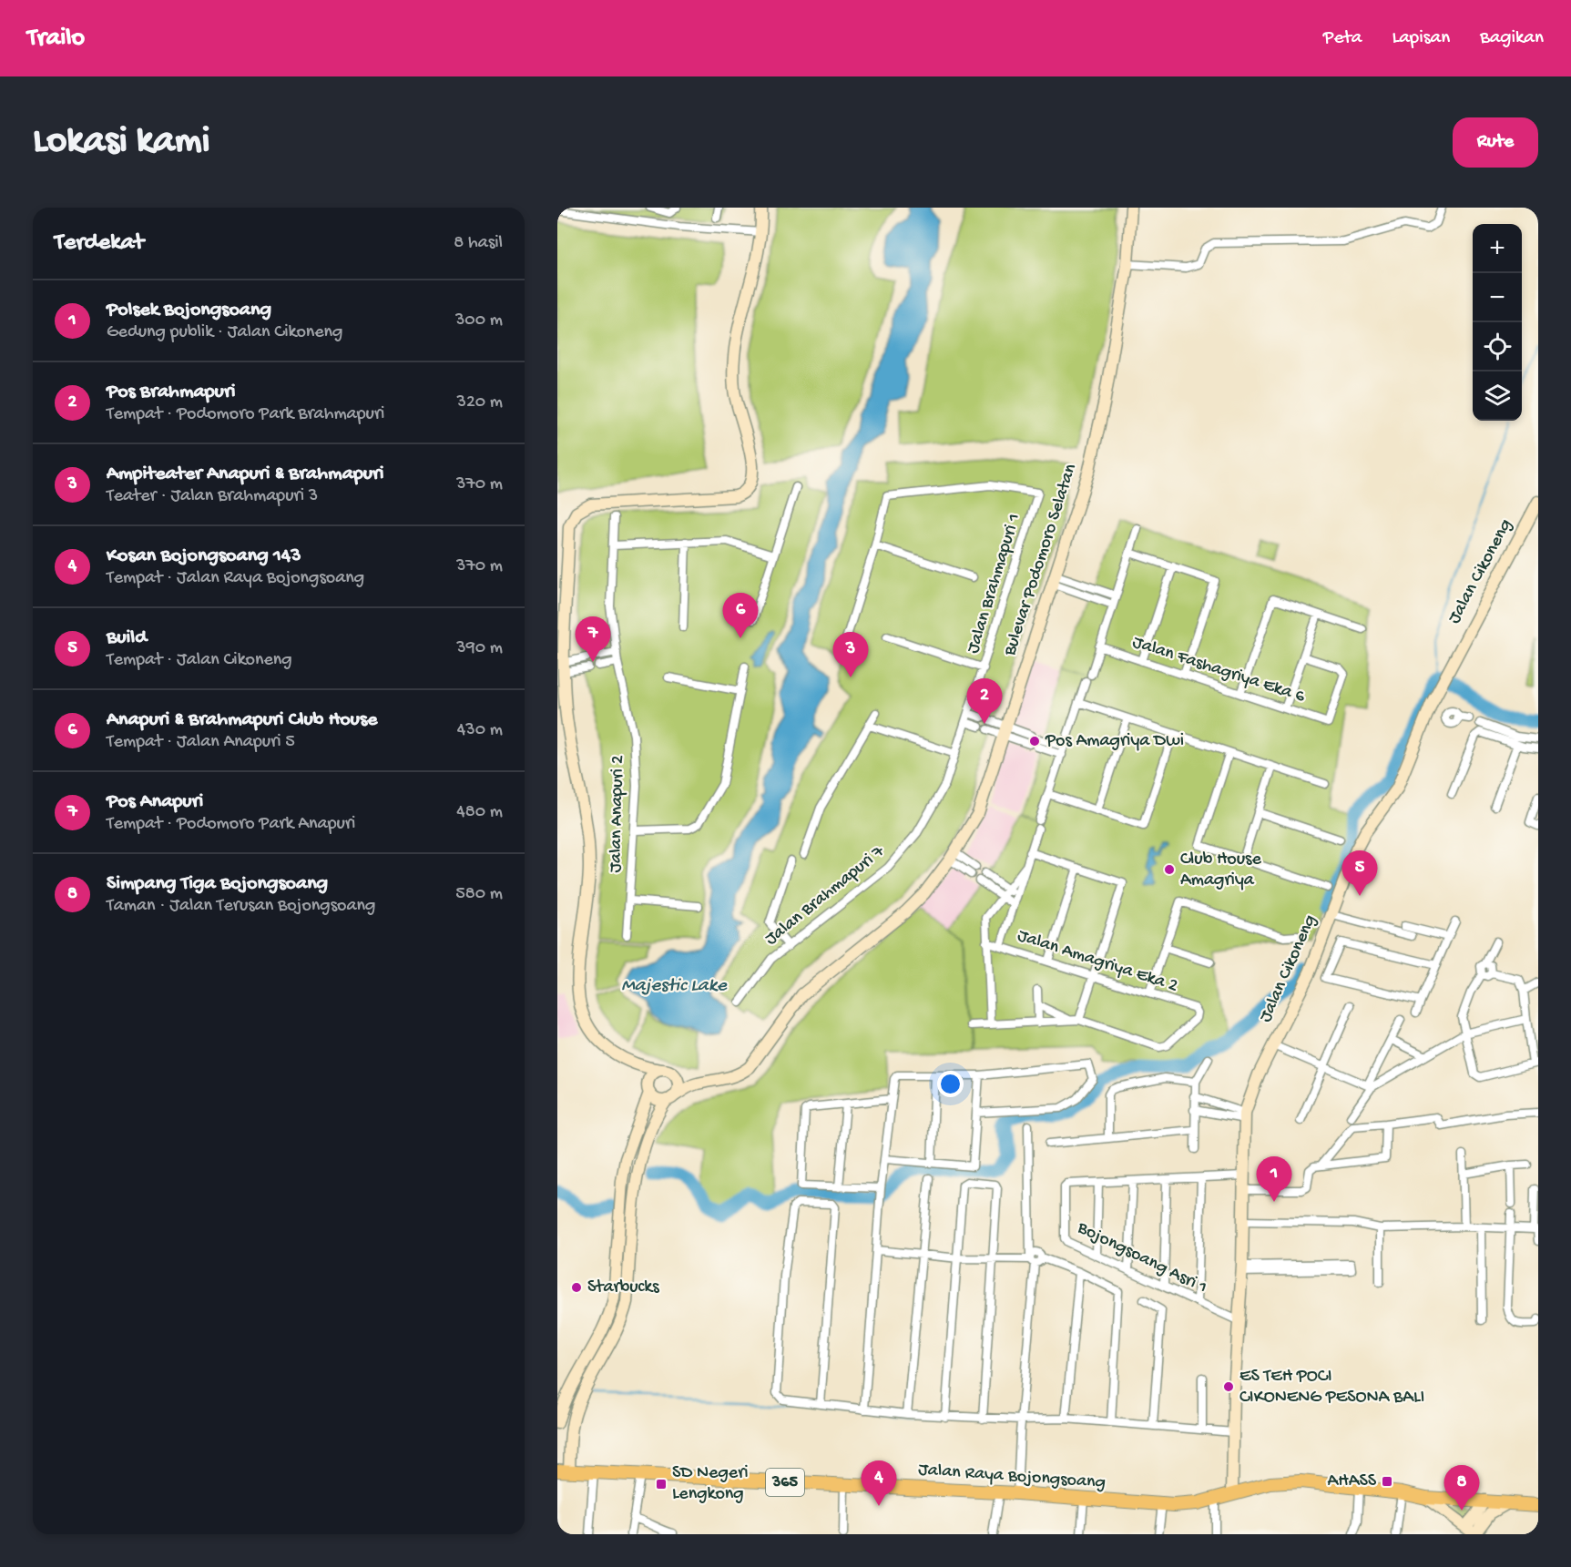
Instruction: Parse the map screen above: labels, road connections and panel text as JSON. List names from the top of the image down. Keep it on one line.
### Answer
{"streets":{"main road":["Jalan Raya Bojongsoang","365"],"street":["Bulevar Podomoro Selatan","Jalan Cikoneng","Jalan Brahmapuri 1","Jalan Fashagriya Eka 6","Jalan Anapuri 2","Jalan Brahmapuri 7","Jalan Amagriya Eka 2","Bojongsoang Asri 1"]},"crossings":[["Jalan Cikoneng","Bojongsoang Asri 1"],["Jalan Cikoneng","Jalan Raya Bojongsoang"],["Jalan Brahmapuri 1","Jalan Brahmapuri 7"],["Jalan Raya Bojongsoang","365"]],"water":["Majestic Lake"],"places":{"other":["Pos Amagriya Dwi","Club House Amagriya","Starbucks","ES TEH POCI CIKONENG PESONA BALI"],"transit":["AHASS","SD Negeri Lengkong"]},"page":{"header":"Trailo","nav":["Peta","Lapisan","Bagikan"],"buttons":"Rute","title":"Lokasi kami","heading":["Terdekat","8 hasil"],"map_buttons":["+","−"],"list":[{"mark":"1","name":"Polsek Bojongsoang","note":"Gedung publik · Jalan Cikoneng","value":"300 m"},{"mark":"2","name":"Pos Brahmapuri","note":"Tempat · Podomoro Park Brahmapuri","value":"320 m"},{"mark":"3","name":"Ampiteater Anapuri & Brahmapuri","note":"Teater · Jalan Brahmapuri 3","value":"370 m"},{"mark":"4","name":"Kosan Bojongsoang 143","note":"Tempat · Jalan Raya Bojongsoang","value":"370 m"},{"mark":"5","name":"Build","note":"Tempat · Jalan Cikoneng","value":"390 m"},{"mark":"6","name":"Anapuri & Brahmapuri Club House","note":"Tempat · Jalan Anapuri 5","value":"430 m"},{"mark":"7","name":"Pos Anapuri","note":"Tempat · Podomoro Park Anapuri","value":"480 m"},{"mark":"8","name":"Simpang Tiga Bojongsoang","note":"Taman · Jalan Terusan Bojongsoang","value":"580 m"}],"pins":["6","7","3","2","5","1","4","8"]}}
